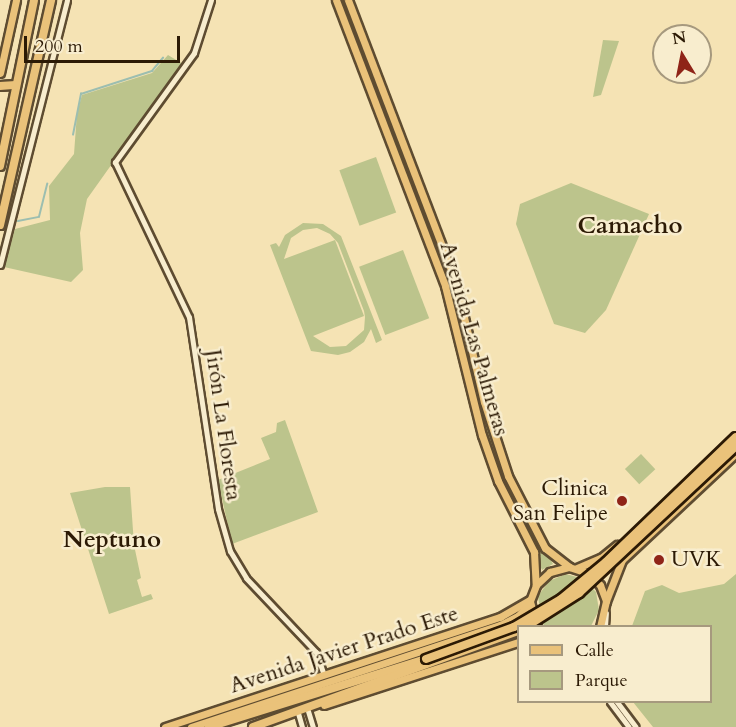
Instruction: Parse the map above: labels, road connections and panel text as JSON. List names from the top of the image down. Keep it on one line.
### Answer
{"streets":{"main road":["Avenida Las Palmeras","Avenida Javier Prado Este"],"street":["Jirón La Floresta"]},"crossings":[["Jirón La Floresta","Avenida Javier Prado Este"]],"districts":["Camacho","Neptuno"],"places":["Clinica San Felipe","UVK"],"legend":["Calle","Parque"],"scale_bar":"200 m","north":"top"}
